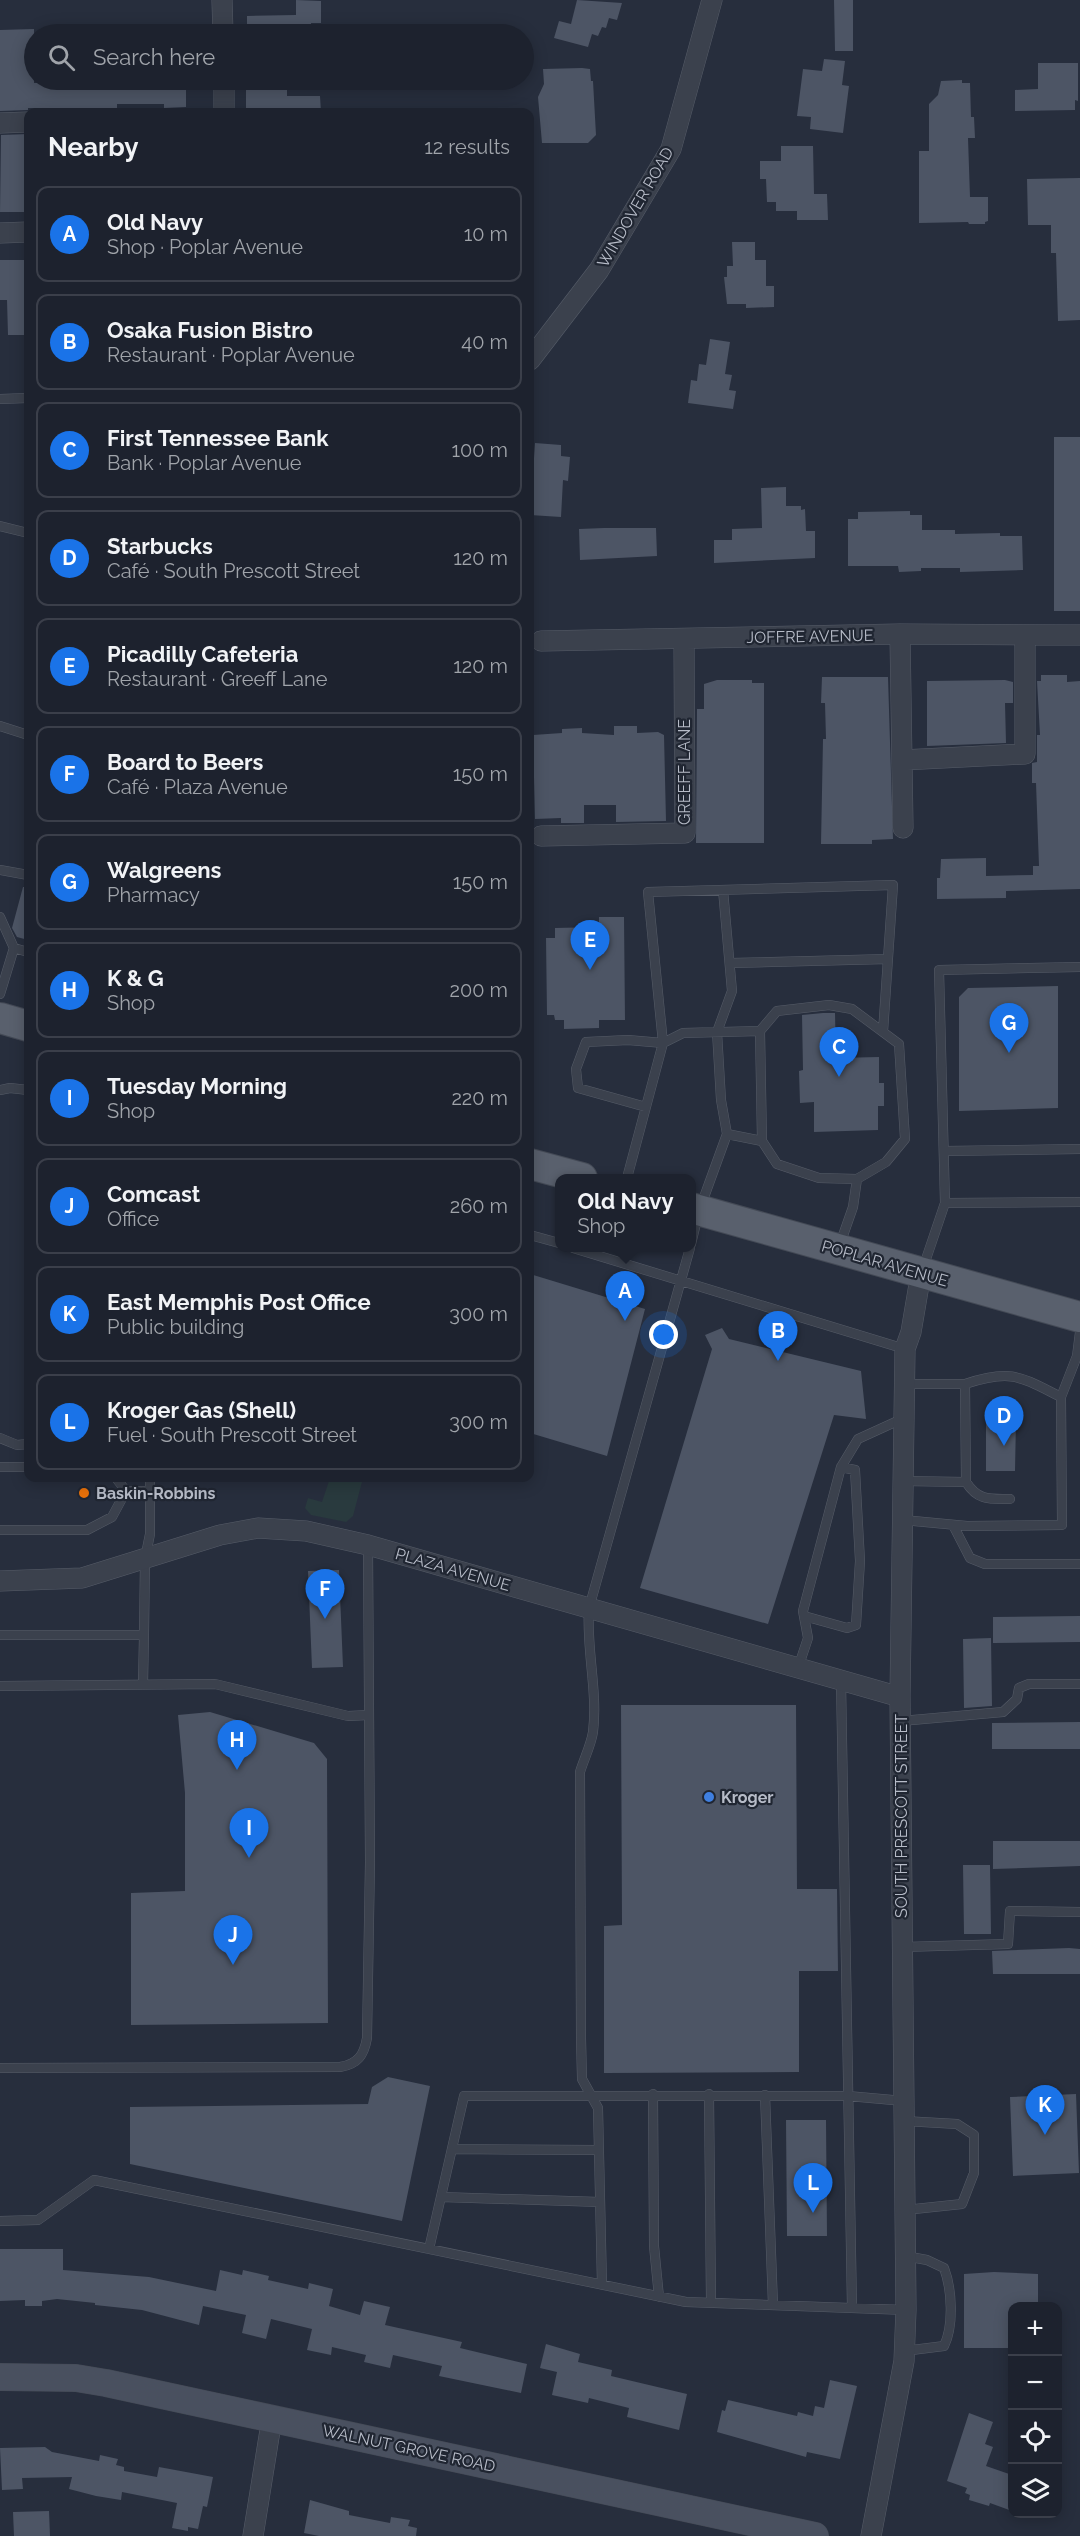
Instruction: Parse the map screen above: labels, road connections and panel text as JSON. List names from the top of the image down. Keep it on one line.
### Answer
{"streets":{"main road":["POPLAR AVENUE","WALNUT GROVE ROAD"],"street":["WINDOVER ROAD","JOFFRE AVENUE","GREEFF LANE","PLAZA AVENUE","SOUTH PRESCOTT STREET"]},"crossings":[["JOFFRE AVENUE","GREEFF LANE"],["POPLAR AVENUE","SOUTH PRESCOTT STREET"],["PLAZA AVENUE","SOUTH PRESCOTT STREET"]],"places":["Baskin-Robbins","Kroger"],"page":{"search":"Search here","heading":["Nearby","12 results"],"list":[{"mark":"A","name":"Old Navy","note":"Shop · Poplar Avenue","value":"10 m"},{"mark":"B","name":"Osaka Fusion Bistro","note":"Restaurant · Poplar Avenue","value":"40 m"},{"mark":"C","name":"First Tennessee Bank","note":"Bank · Poplar Avenue","value":"100 m"},{"mark":"D","name":"Starbucks","note":"Café · South Prescott Street","value":"120 m"},{"mark":"E","name":"Picadilly Cafeteria","note":"Restaurant · Greeff Lane","value":"120 m"},{"mark":"F","name":"Board to Beers","note":"Café · Plaza Avenue","value":"150 m"},{"mark":"G","name":"Walgreens","note":"Pharmacy","value":"150 m"},{"mark":"H","name":"K & G","note":"Shop","value":"200 m"},{"mark":"I","name":"Tuesday Morning","note":"Shop","value":"220 m"},{"mark":"J","name":"Comcast","note":"Office","value":"260 m"},{"mark":"K","name":"East Memphis Post Office","note":"Public building","value":"300 m"},{"mark":"L","name":"Kroger Gas (Shell)","note":"Fuel · South Prescott Street","value":"300 m"}],"pins":["E","G","C","A","B","D","F","H","I","J","K","L"],"popup":["Old Navy","Shop"],"map_buttons":["+","−"]}}
